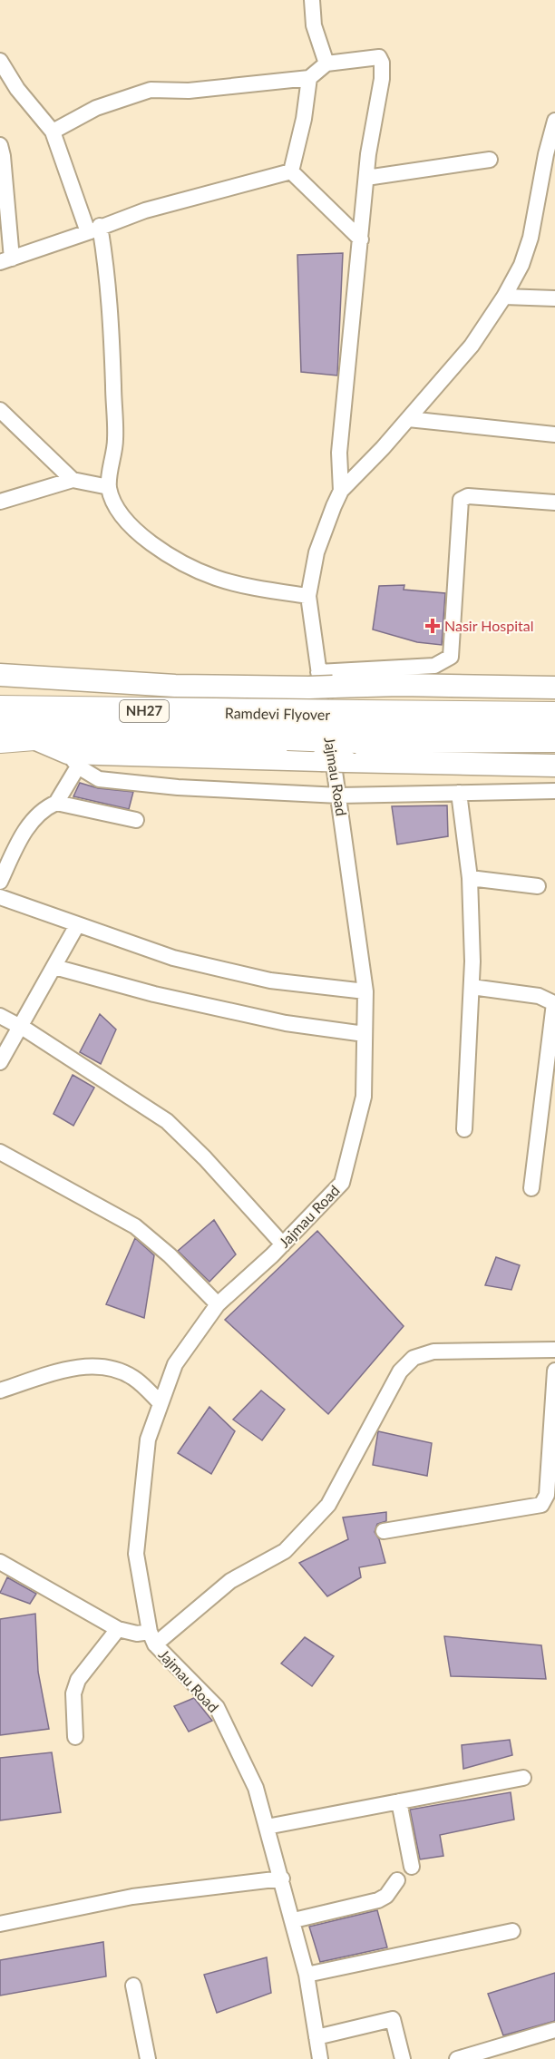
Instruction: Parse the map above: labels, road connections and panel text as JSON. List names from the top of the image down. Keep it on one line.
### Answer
{"streets":{"highway":["NH27","Ramdevi Flyover"],"street":["Jajmau Road"]},"crossings":[["NH27","Ramdevi Flyover"]],"places":{"health":["Nasir Hospital"]}}
